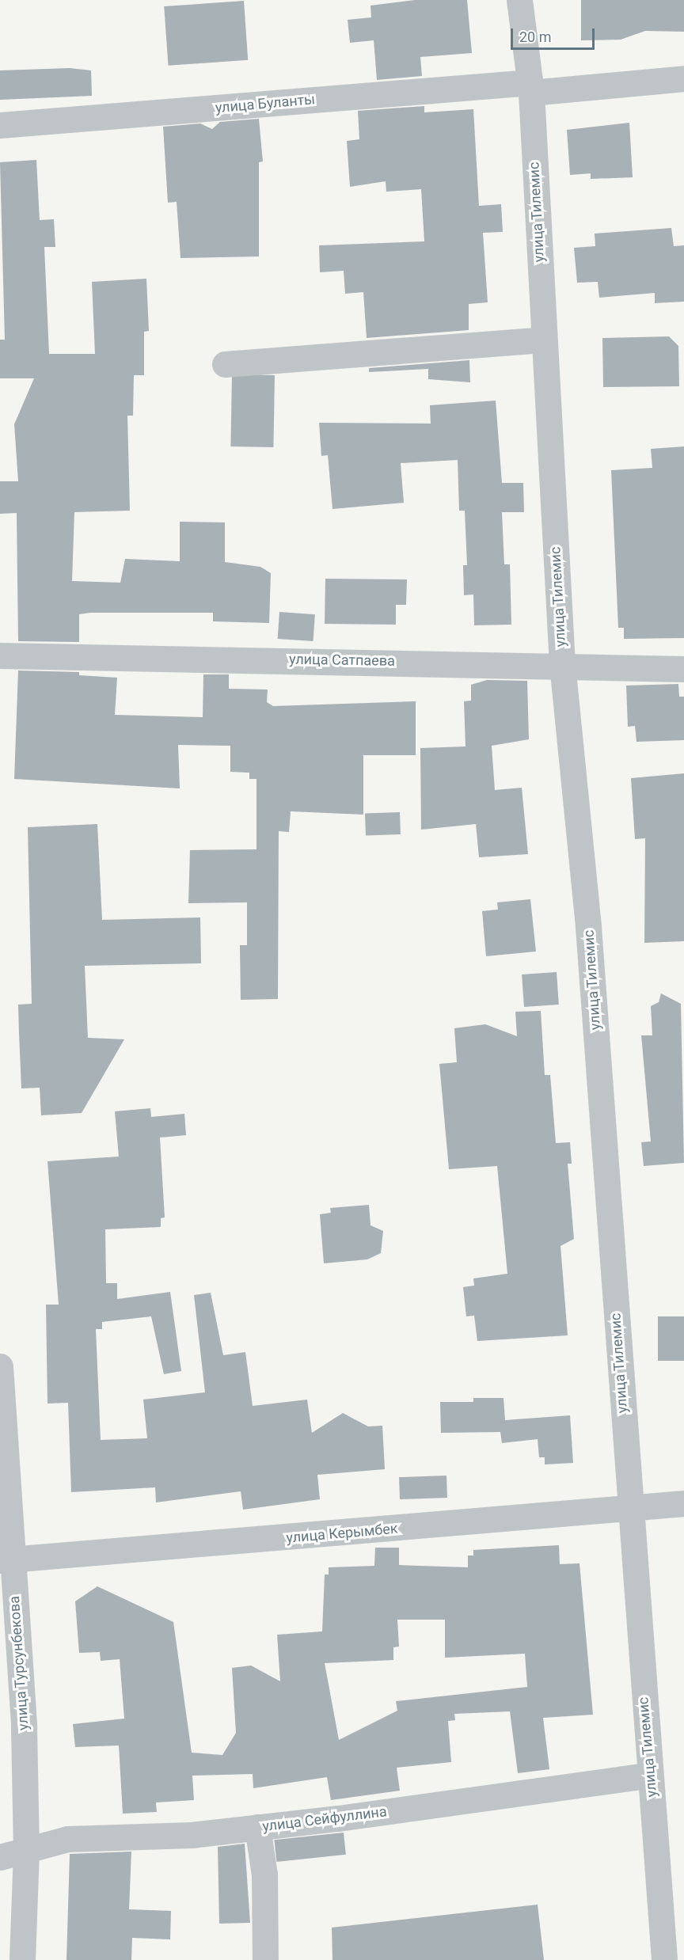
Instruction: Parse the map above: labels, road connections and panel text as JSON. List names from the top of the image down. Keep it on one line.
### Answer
{"streets":{"street":["улица Буланты","улица Тилемис","улица Сатпаева","улица Керымбек","улица Турсунбекова","улица Сейфуллина"]},"crossings":[["улица Буланты","улица Тилемис"],["улица Тилемис","улица Сатпаева"],["улица Тилемис","улица Керымбек"],["улица Тилемис","улица Сейфуллина"],["улица Керымбек","улица Турсунбекова"],["улица Турсунбекова","улица Сейфуллина"]],"scale_bar":"20 m"}
